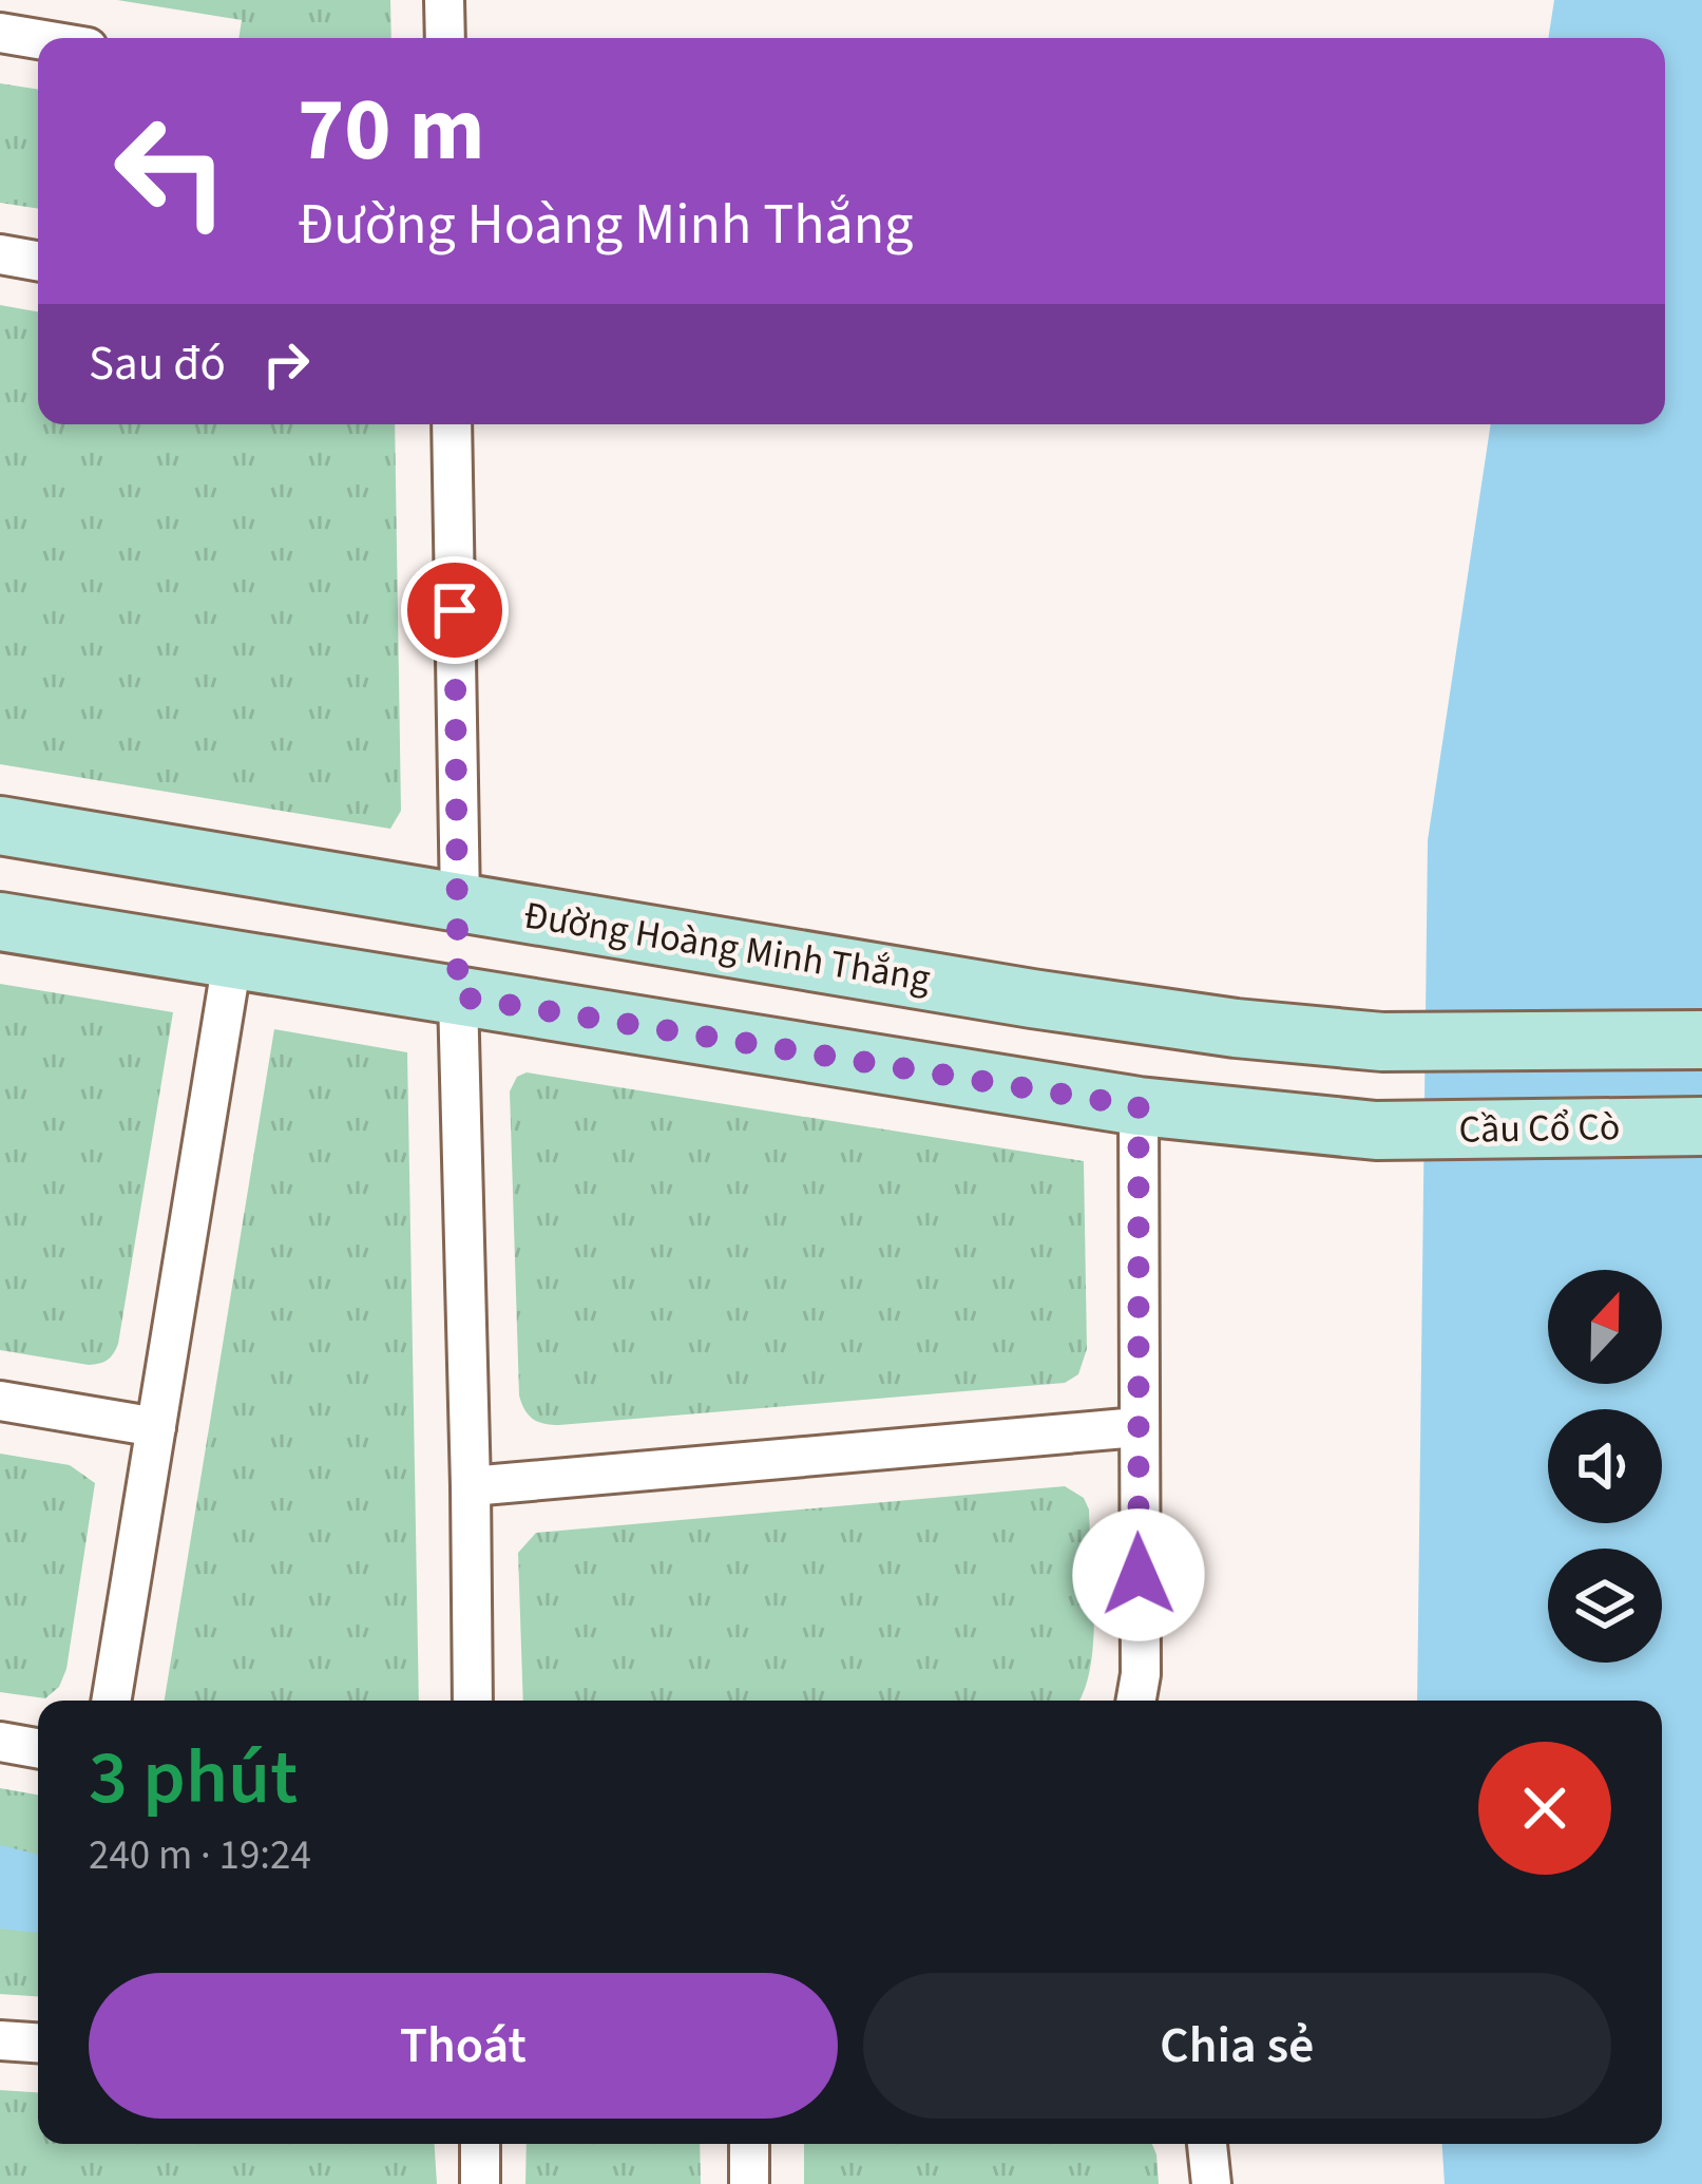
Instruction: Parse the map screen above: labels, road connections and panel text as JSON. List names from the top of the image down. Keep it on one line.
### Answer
{"streets":{"main road":["Đường Hoàng Minh Thắng","Cầu Cổ Cò"]},"north":"top","page":{"turn":["70 m","Đường Hoàng Minh Thắng"],"then":"Sau đó","heading":["3 phút","240 m · 19:24"],"buttons":["Thoát","Chia sẻ"]}}
